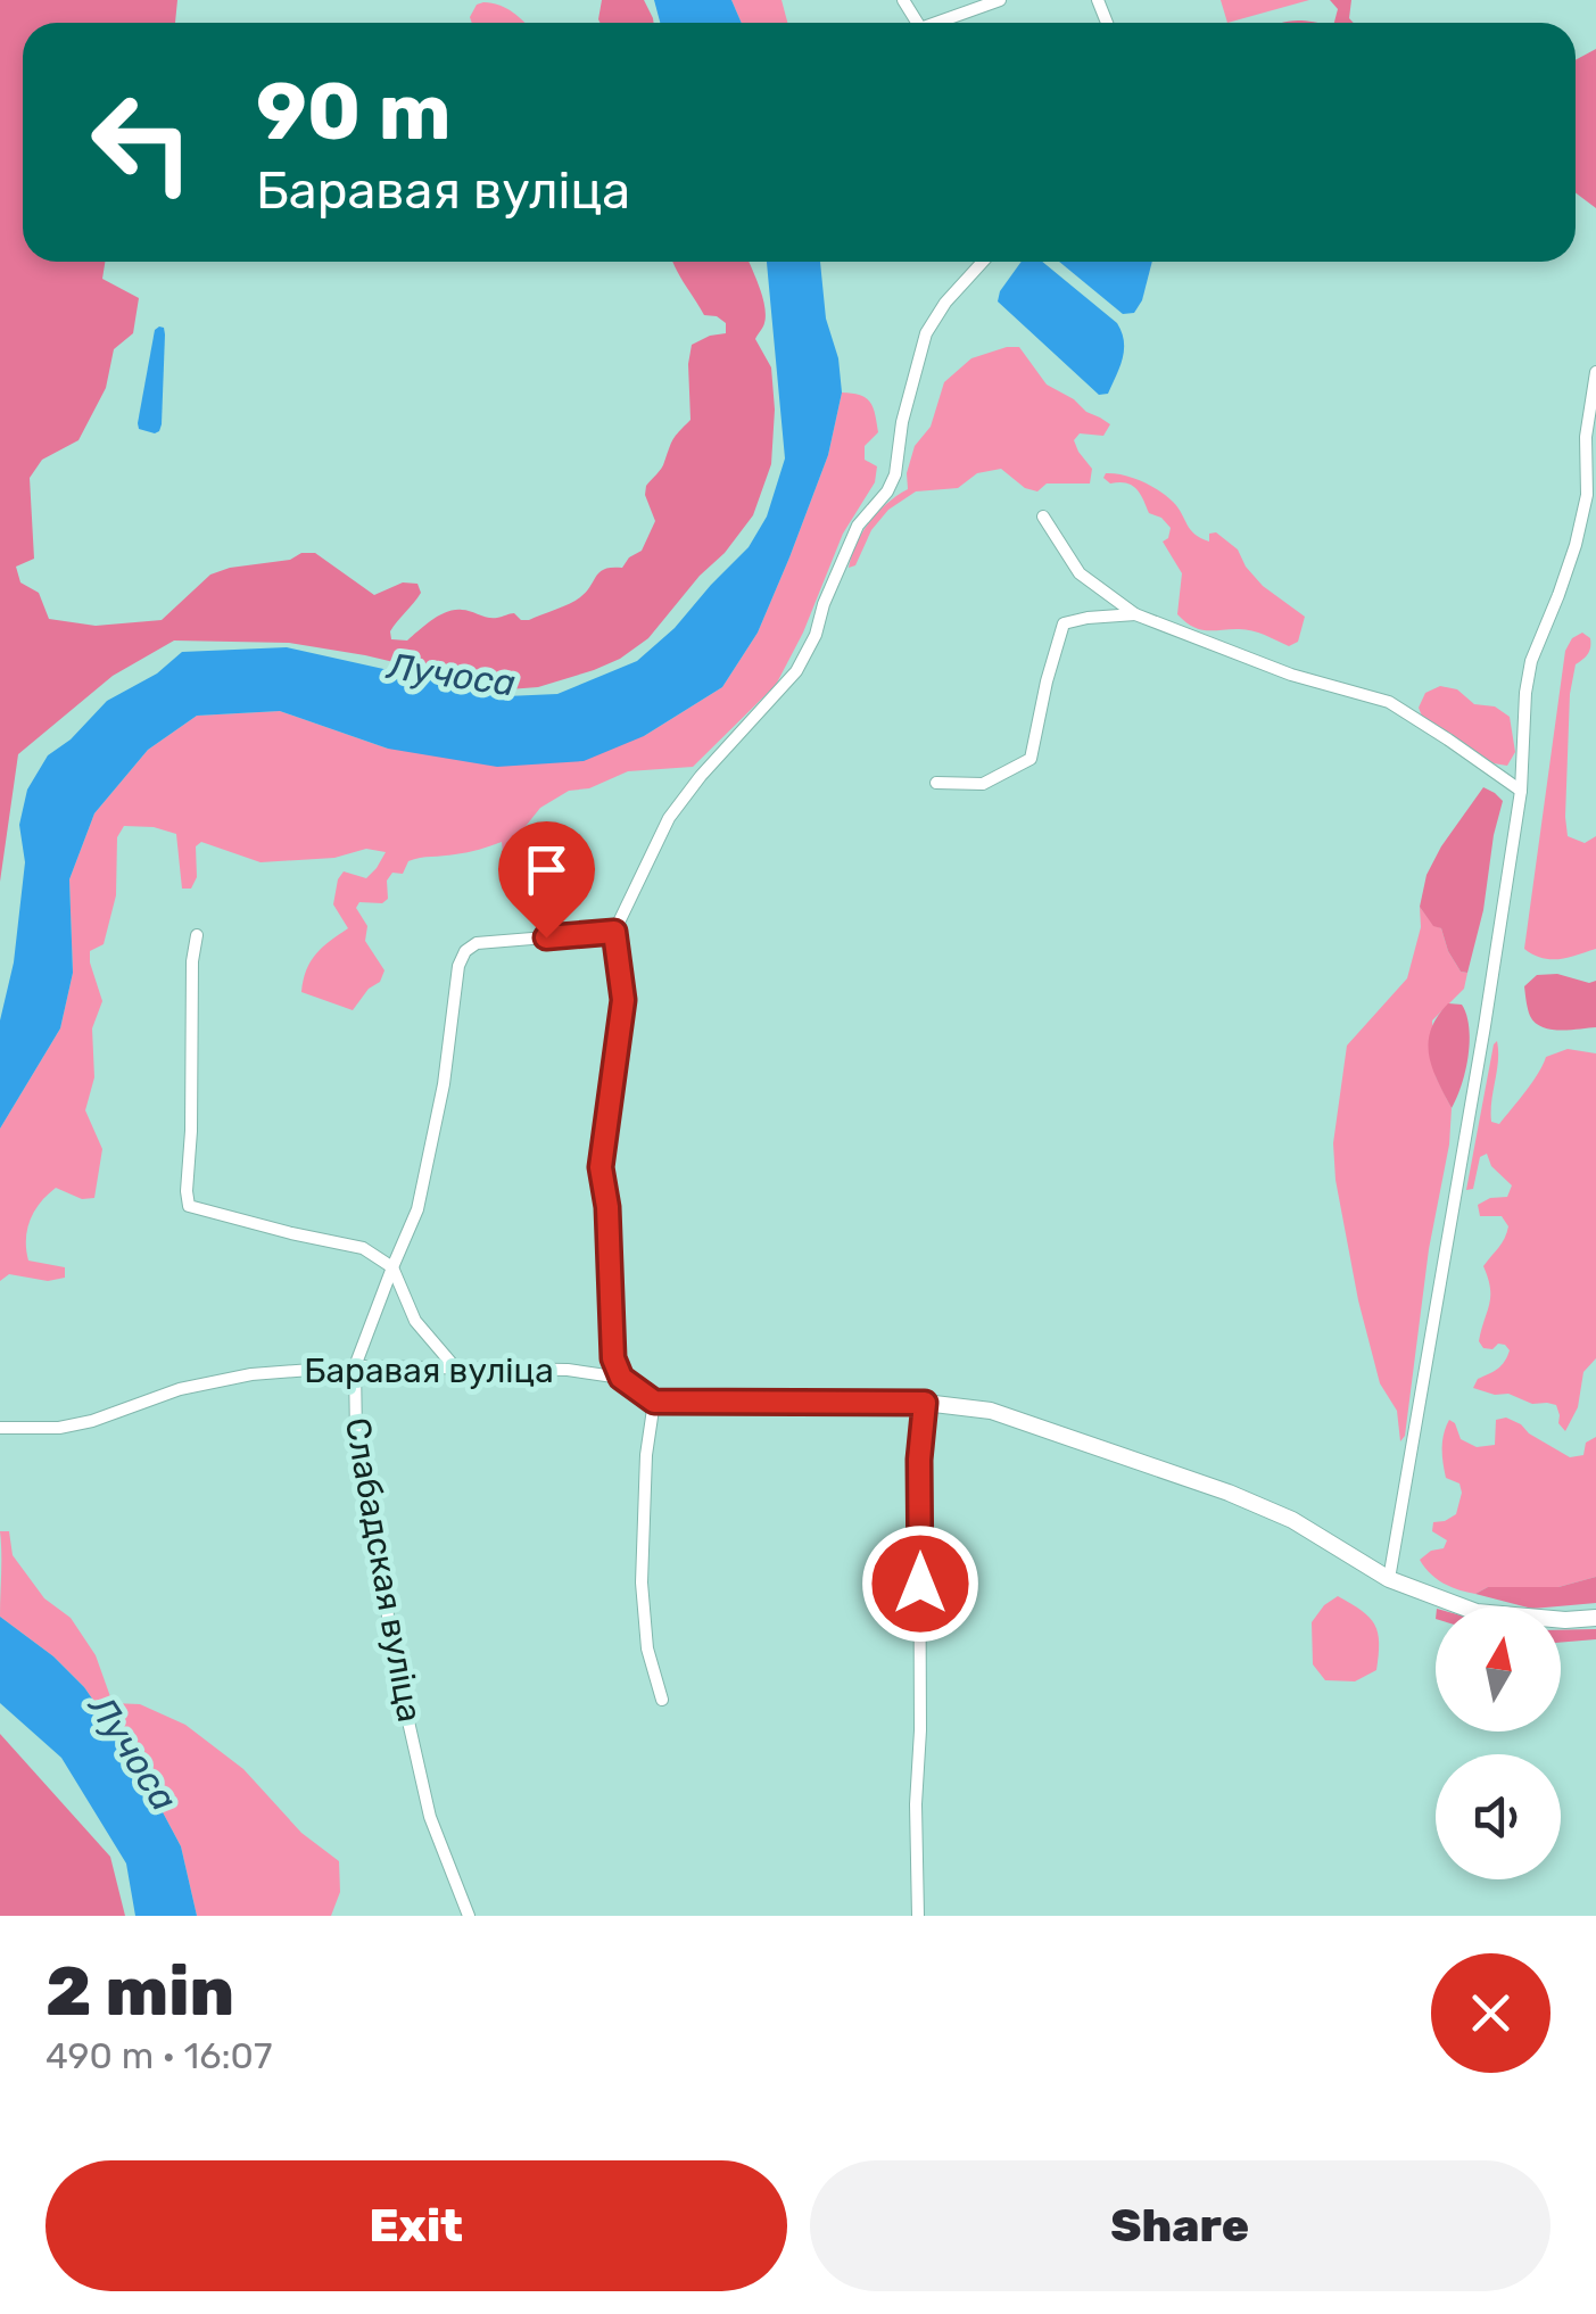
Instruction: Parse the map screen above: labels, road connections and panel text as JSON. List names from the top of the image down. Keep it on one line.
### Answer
{"streets":{"street":["Баравая вуліца","Слабадская вуліца"]},"crossings":[["Баравая вуліца","Слабадская вуліца"]],"water":["Лучоса"],"north":"top","page":{"turn":["90 m","Баравая вуліца"],"heading":["2 min","490 m · 16:07"],"buttons":["Exit","Share"]}}
